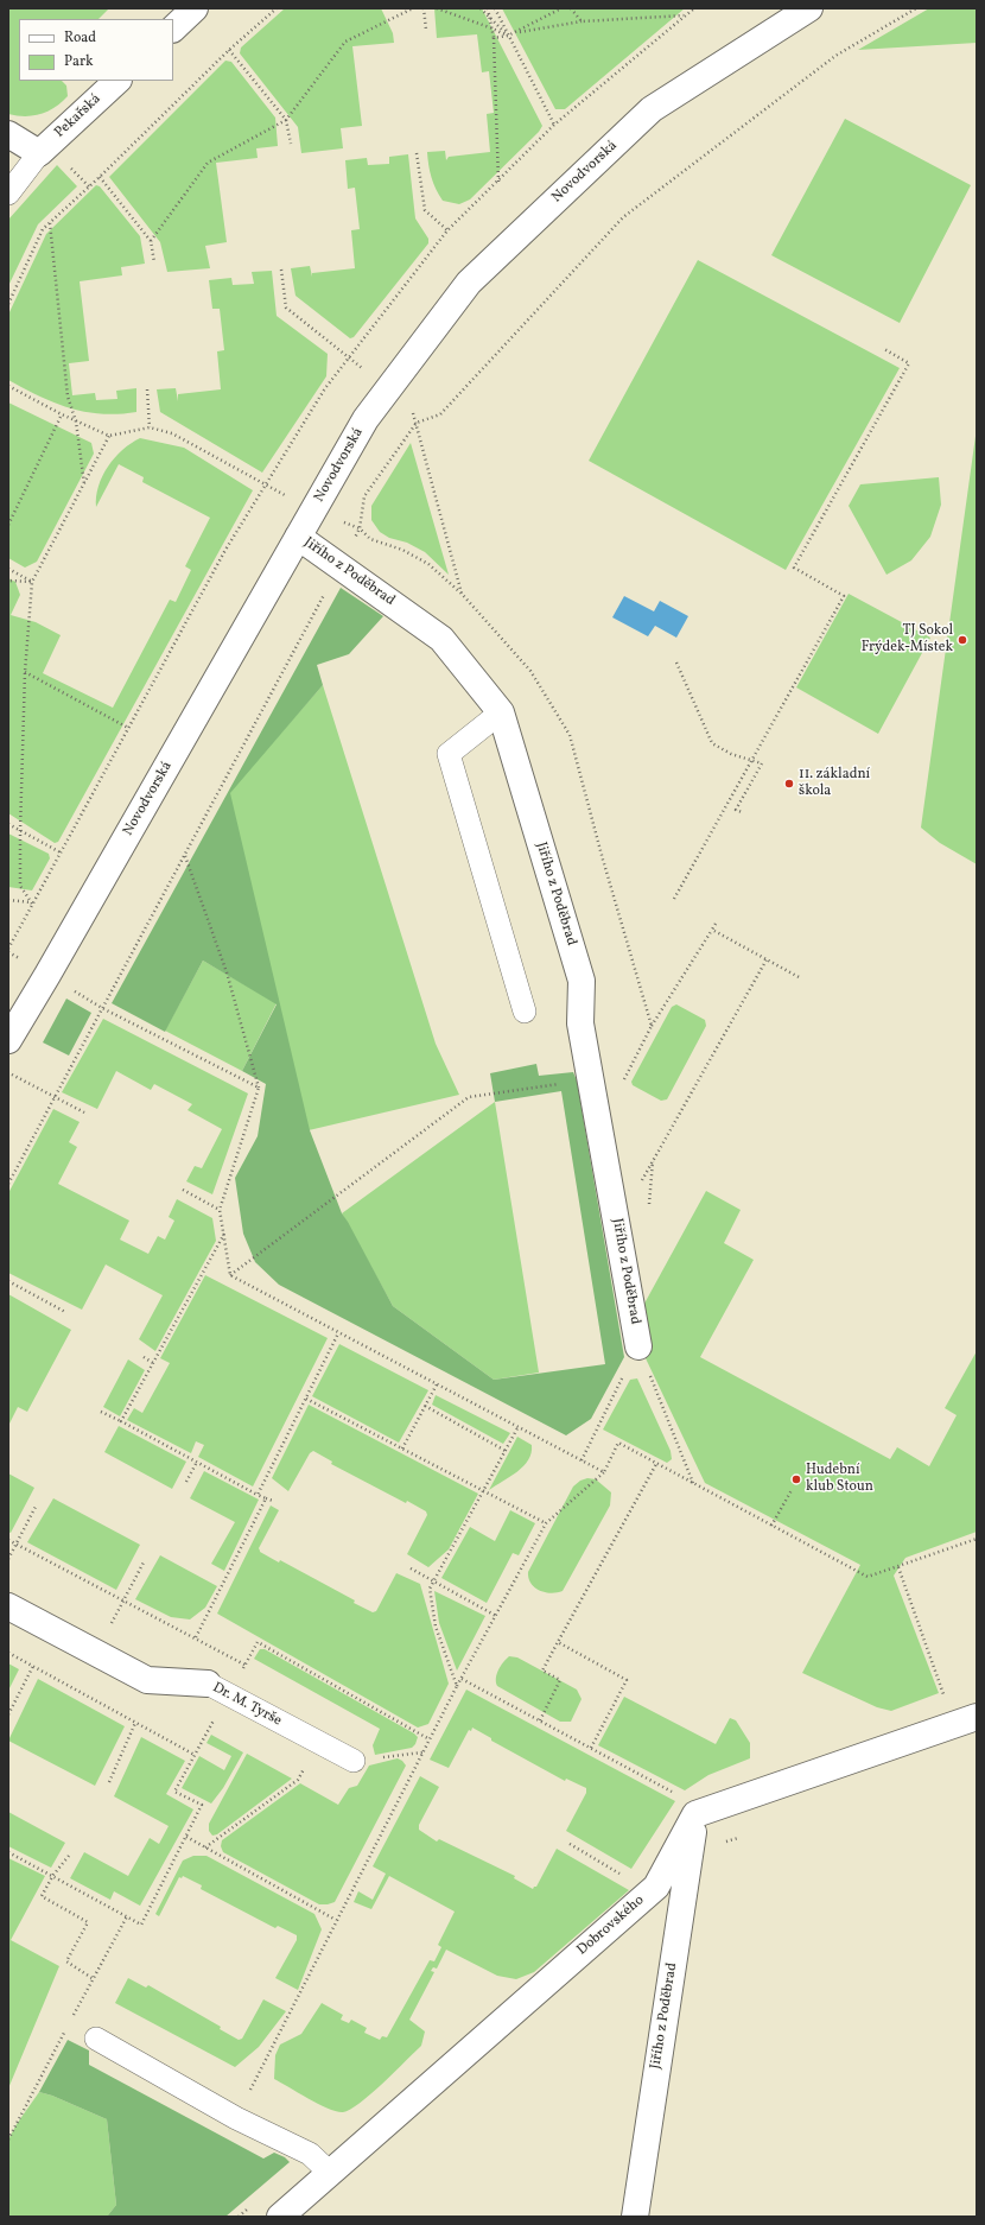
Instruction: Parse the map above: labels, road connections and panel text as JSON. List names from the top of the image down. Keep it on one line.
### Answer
{"streets":{"street":["Pekařská","Novodvorská","Jiřího z Poděbrad","Dr. M. Tyrše","Dobrovského"]},"crossings":[["Novodvorská","Jiřího z Poděbrad"],["Jiřího z Poděbrad","Dobrovského"]],"places":["TJ Sokol Frýdek-Místek","11. základní škola","Hudební klub Stoun"],"legend":["Road","Park"]}
